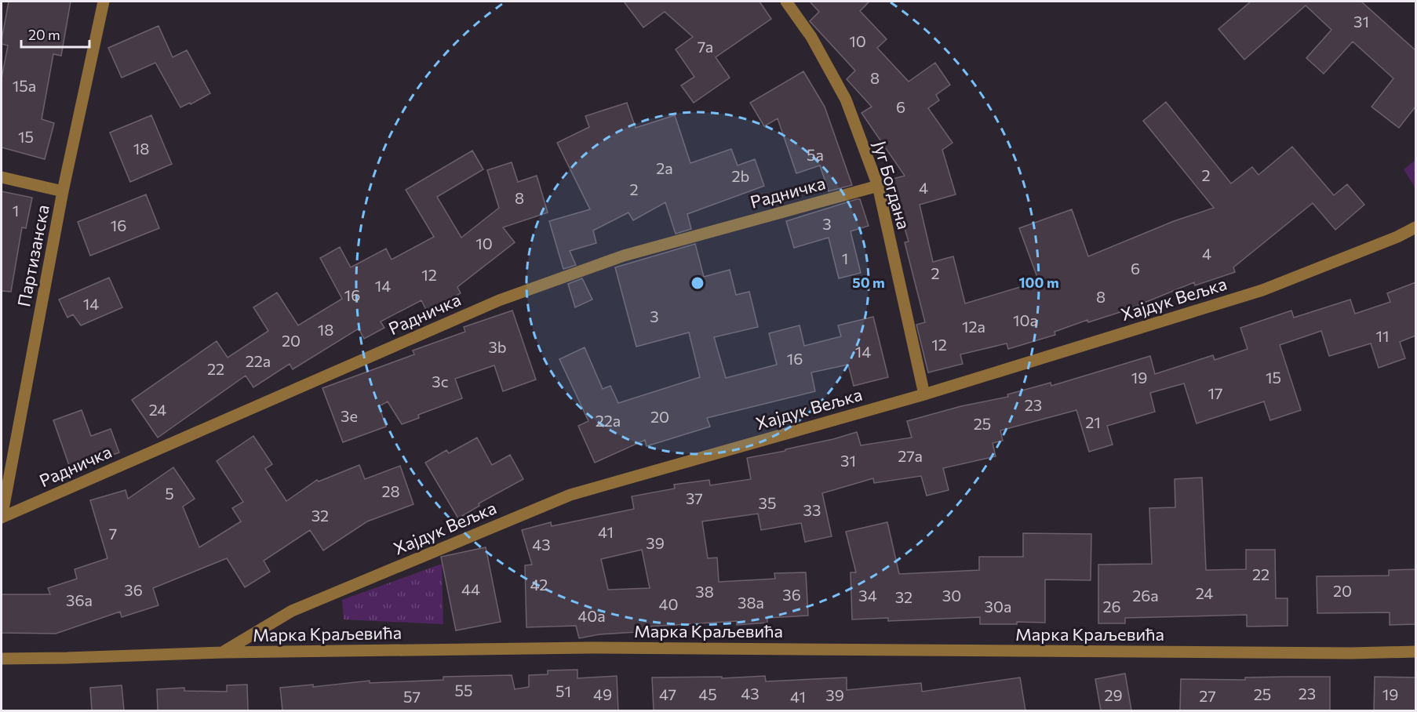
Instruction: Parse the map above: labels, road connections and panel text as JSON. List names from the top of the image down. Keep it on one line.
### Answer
{"streets":{"street":["Југ Богдана","Радничка","Партизанска","Хајдук Вељка","Марка Краљевића"]},"crossings":[["Југ Богдана","Радничка"],["Југ Богдана","Хајдук Вељка"],["Радничка","Партизанска"],["Хајдук Вељка","Марка Краљевића"]],"house_numbers":["31","10","7a","8","15a","6","15","18","5a","2a","2","2b","4","2","8","1","3","16","10","4","1","6","2","12","14","16","8","14","3","10a","12a","18","11","20","12","3b","14","16","22a","22","19","15","3c","17","23","24","3e","20","22a","21","25","27a","31","28","5","37","35","33","32","41","7","39","43","22","42","44","36","20","38","24","36","34","30","26a","32","36a","38a","40","30a","26","40a","55","51","43","23","49","47","45","25","19","39","29","27","57","41"],"scale_bar":"20 m","rings":["50 m","100 m"]}
